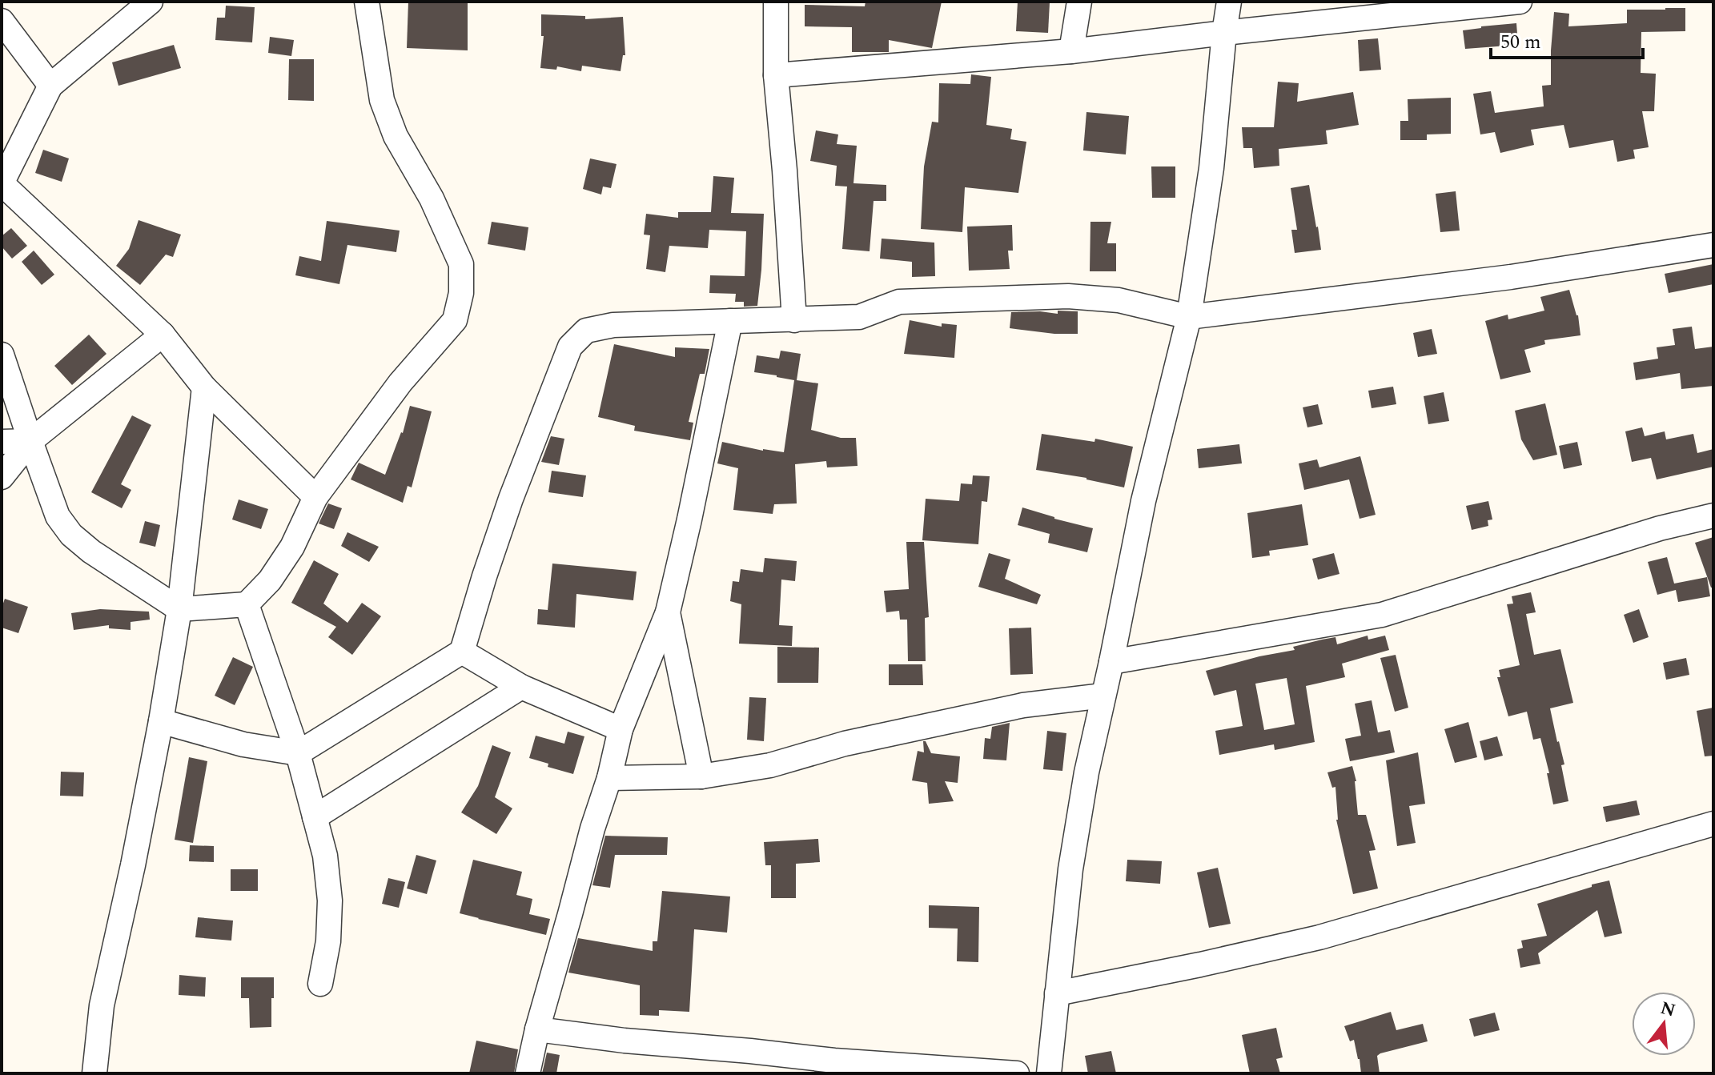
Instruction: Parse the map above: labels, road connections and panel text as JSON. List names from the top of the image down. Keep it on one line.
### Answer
{"scale_bar":"50 m","north":"top"}
